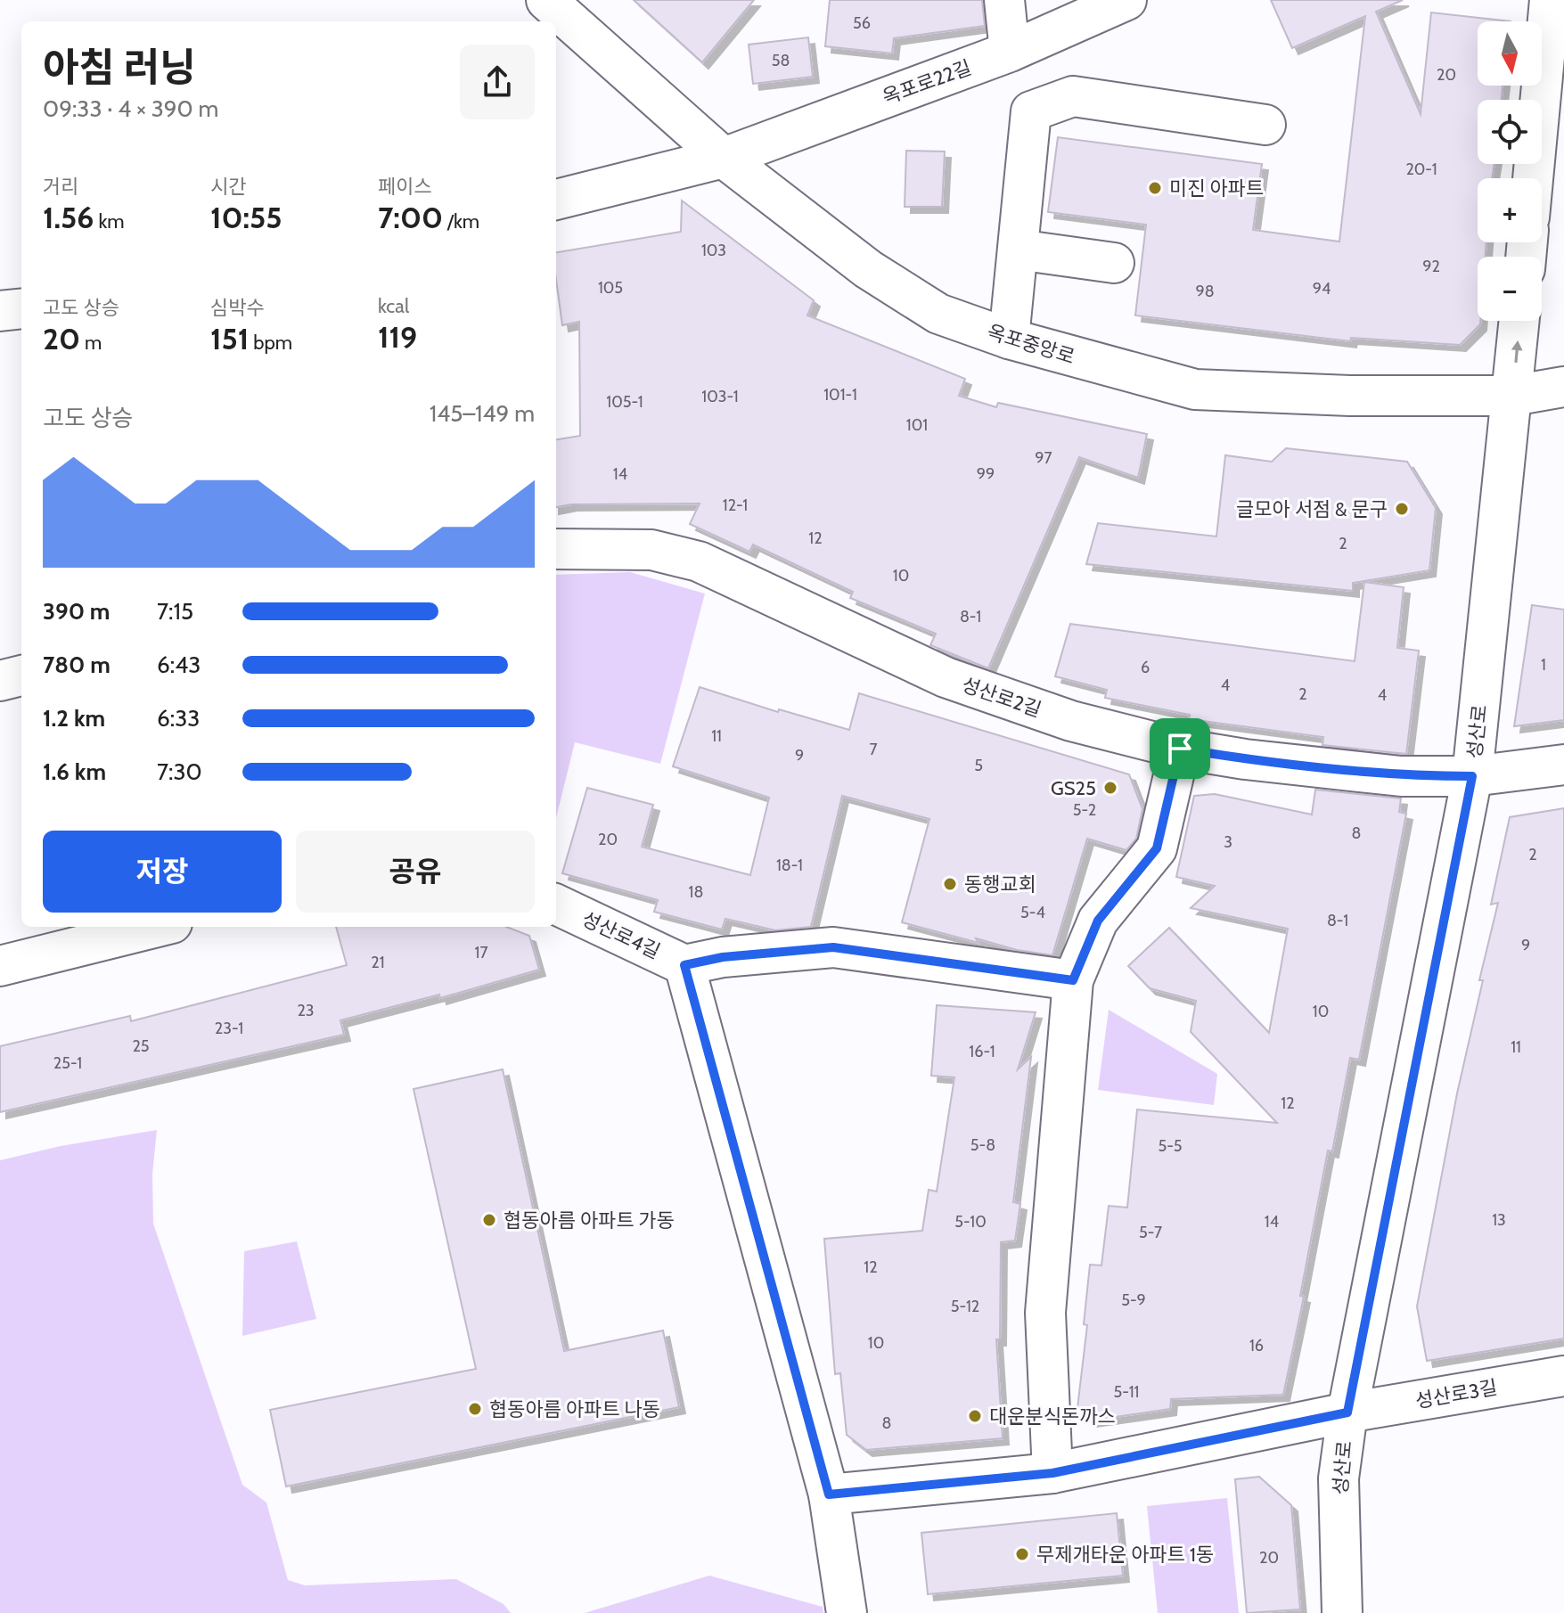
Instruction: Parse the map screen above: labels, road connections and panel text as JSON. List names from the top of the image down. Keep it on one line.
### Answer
{"streets":{"street":["옥포로22길","옥포중앙로","성산로2길","성산로","성산로4길","성산로3길"]},"crossings":[["옥포로22길","옥포중앙로"],["옥포중앙로","성산로"],["성산로2길","성산로"],["성산로","성산로3길"]],"places":["미진 아파트","글모아 서점 & 문구","GS25","동행교회","협동아름 아파트 가동","협동아름 아파트 나동","대운분식돈까스","무제개타운 아파트 1동"],"house_numbers":["56","58","20","20-1","103","92","105","94","98","101-1","103-1","105-1","101","97","14","99","12-1","12","2","10","8-1","1","6","4","2","4","11","7","9","5","5-2","8","20","3","2","18-1","18","5-4","8-1","9","17","21","23","10","23-1","25","11","16-1","25-1","12","5-8","5-5","13","5-10","14","5-7","12","5-9","5-12","10","16","5-11","8","20"],"north":"bottom","page":{"map_buttons":["+","−"],"heading":["아침 러닝","09:33 · 4 × 390 m"],"stats":[["거리","1.56 km"],["시간","10:55"],["페이스","7:00 /km"],["고도 상승","20 m"],["심박수","151 bpm"],["kcal","119"]],"chart":["고도 상승","145–149 m"],"list":[{"name":"390 m","note":"7:15"},{"name":"780 m","note":"6:43"},{"name":"1.2 km","note":"6:33"},{"name":"1.6 km","note":"7:30"}],"buttons":["저장","공유"]}}
